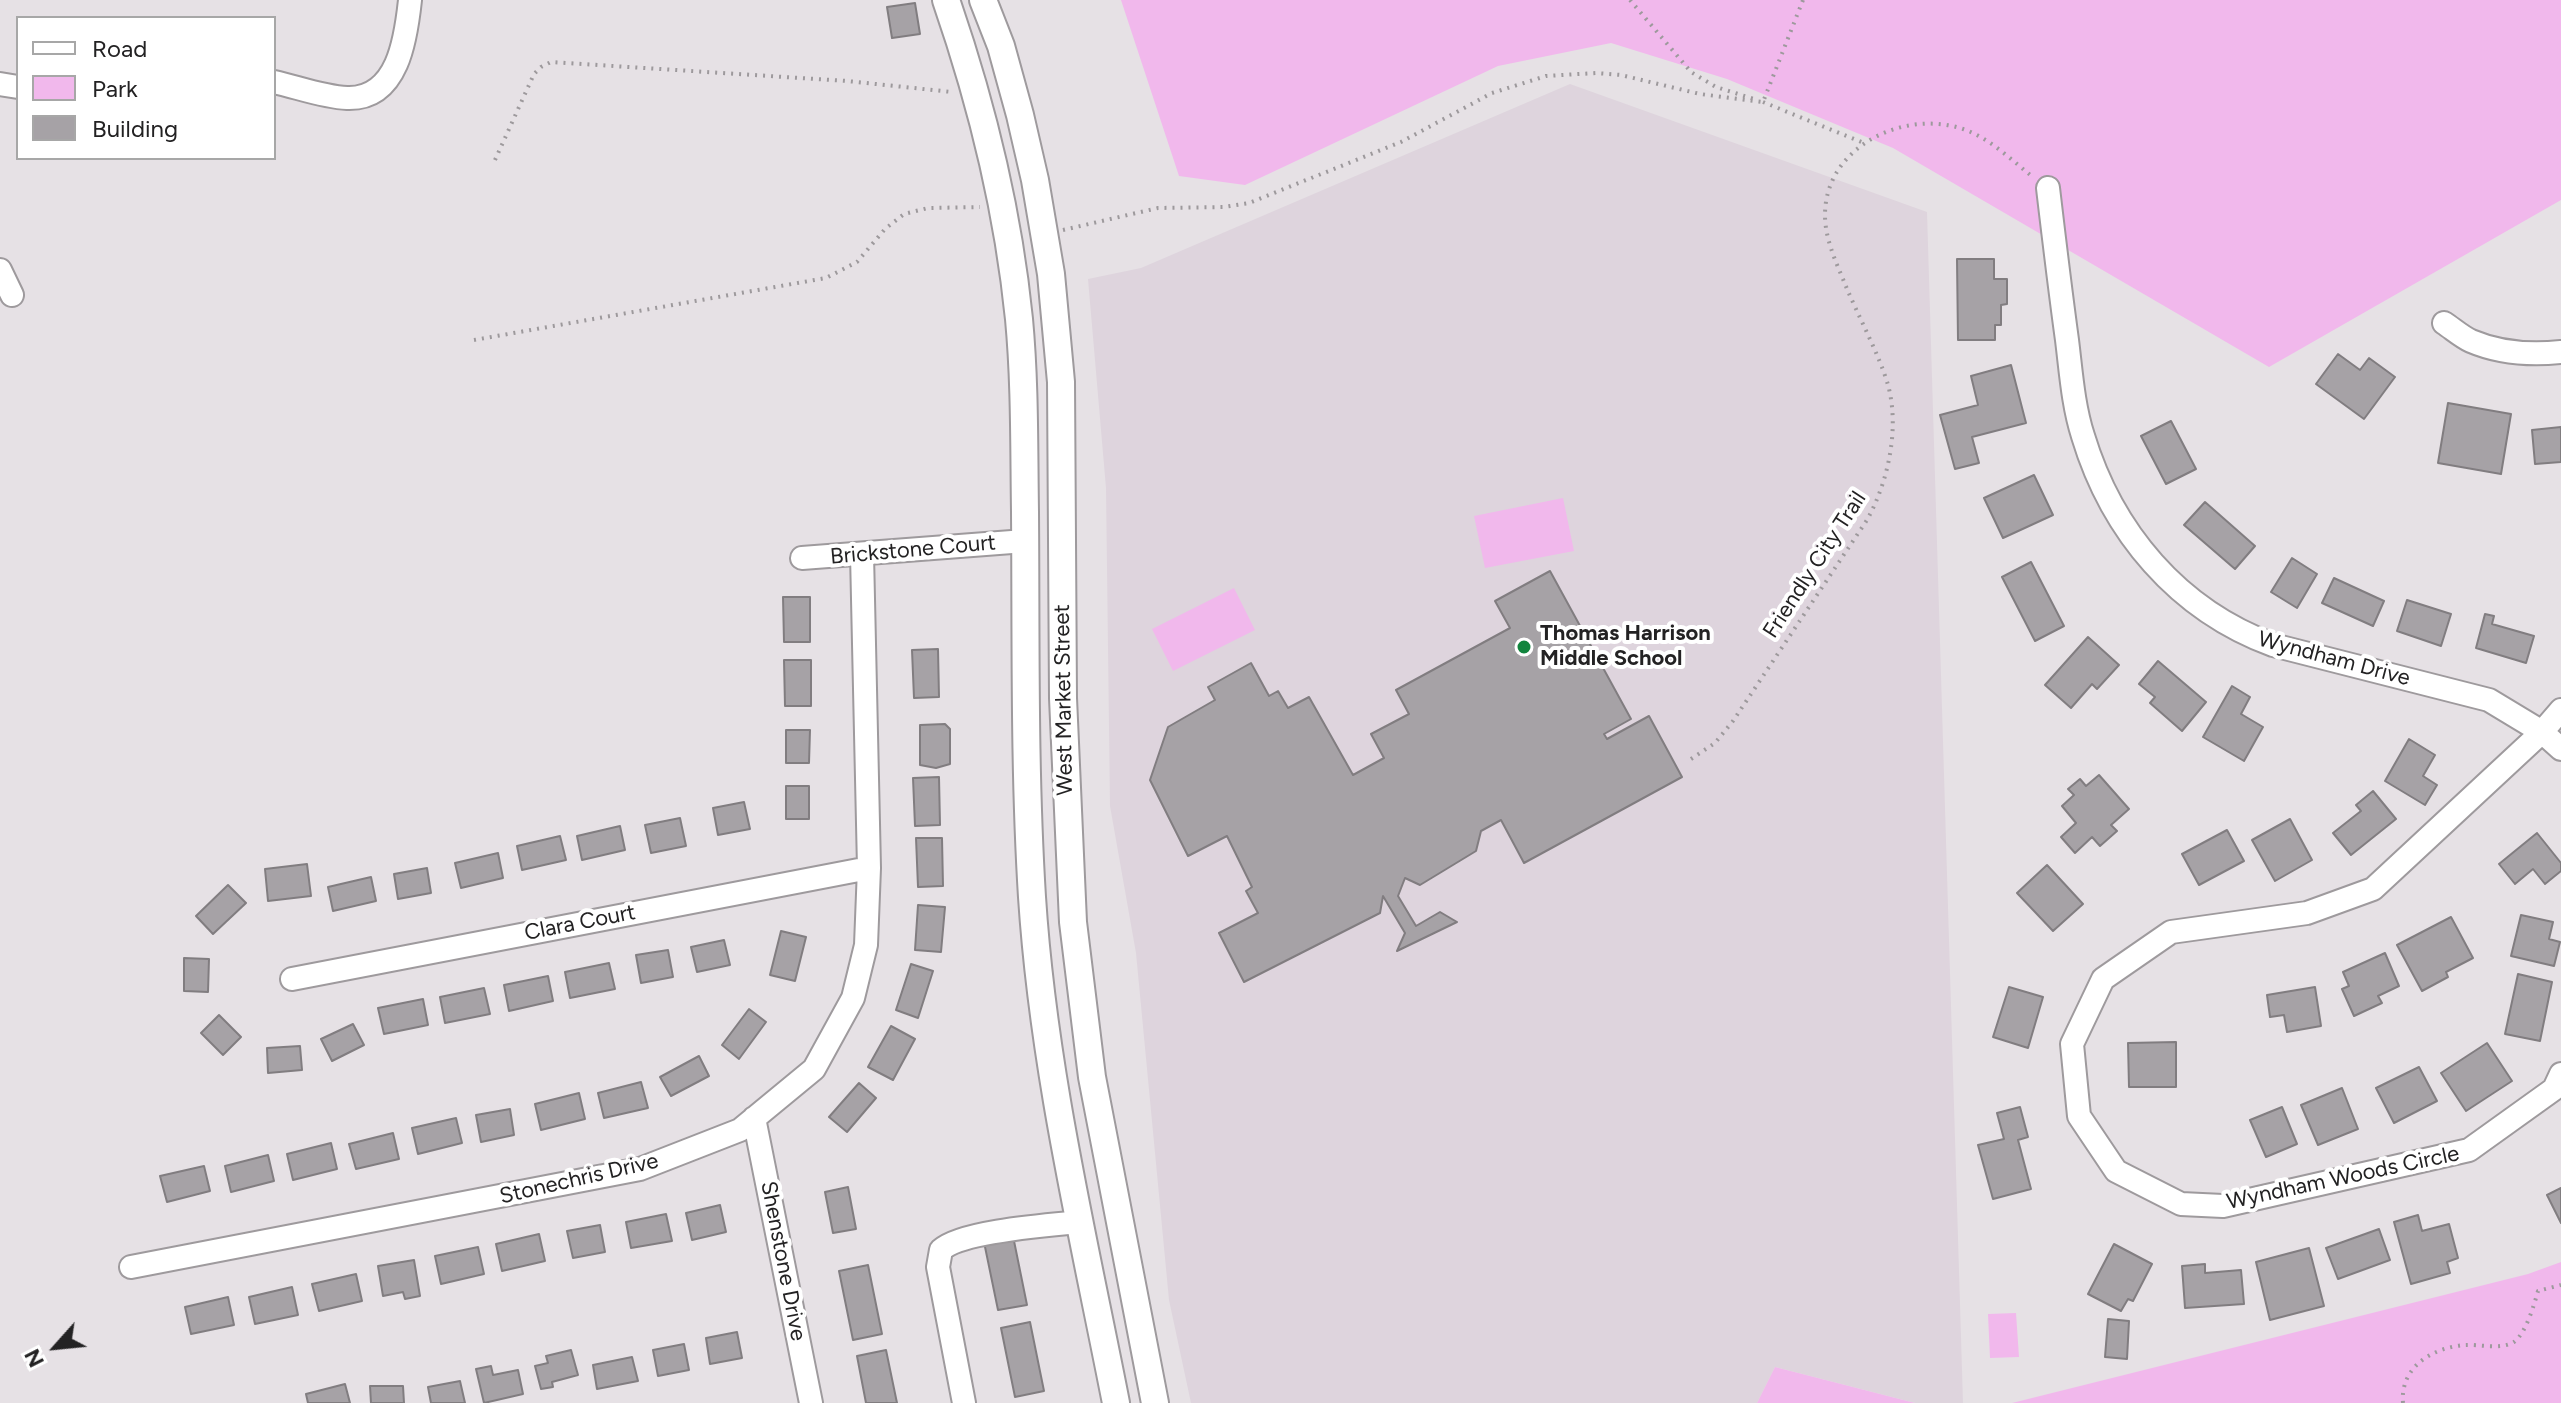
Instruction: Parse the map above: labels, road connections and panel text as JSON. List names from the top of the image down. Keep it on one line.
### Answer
{"streets":{"main road":["West Market Street"],"street":["Brickstone Court","Wyndham Drive","Clara Court","Wyndham Woods Circle","Stonechris Drive","Shenstone Drive"],"path":["Friendly City Trail"]},"crossings":[["Brickstone Court","West Market Street"],["Brickstone Court","Stonechris Drive"],["Friendly City Trail","Wyndham Drive"],["Wyndham Drive","Wyndham Woods Circle"],["Clara Court","Stonechris Drive"],["Stonechris Drive","Shenstone Drive"]],"places":["Thomas Harrison Middle School"],"legend":["Road","Park","Building"],"north":"bottom left"}
